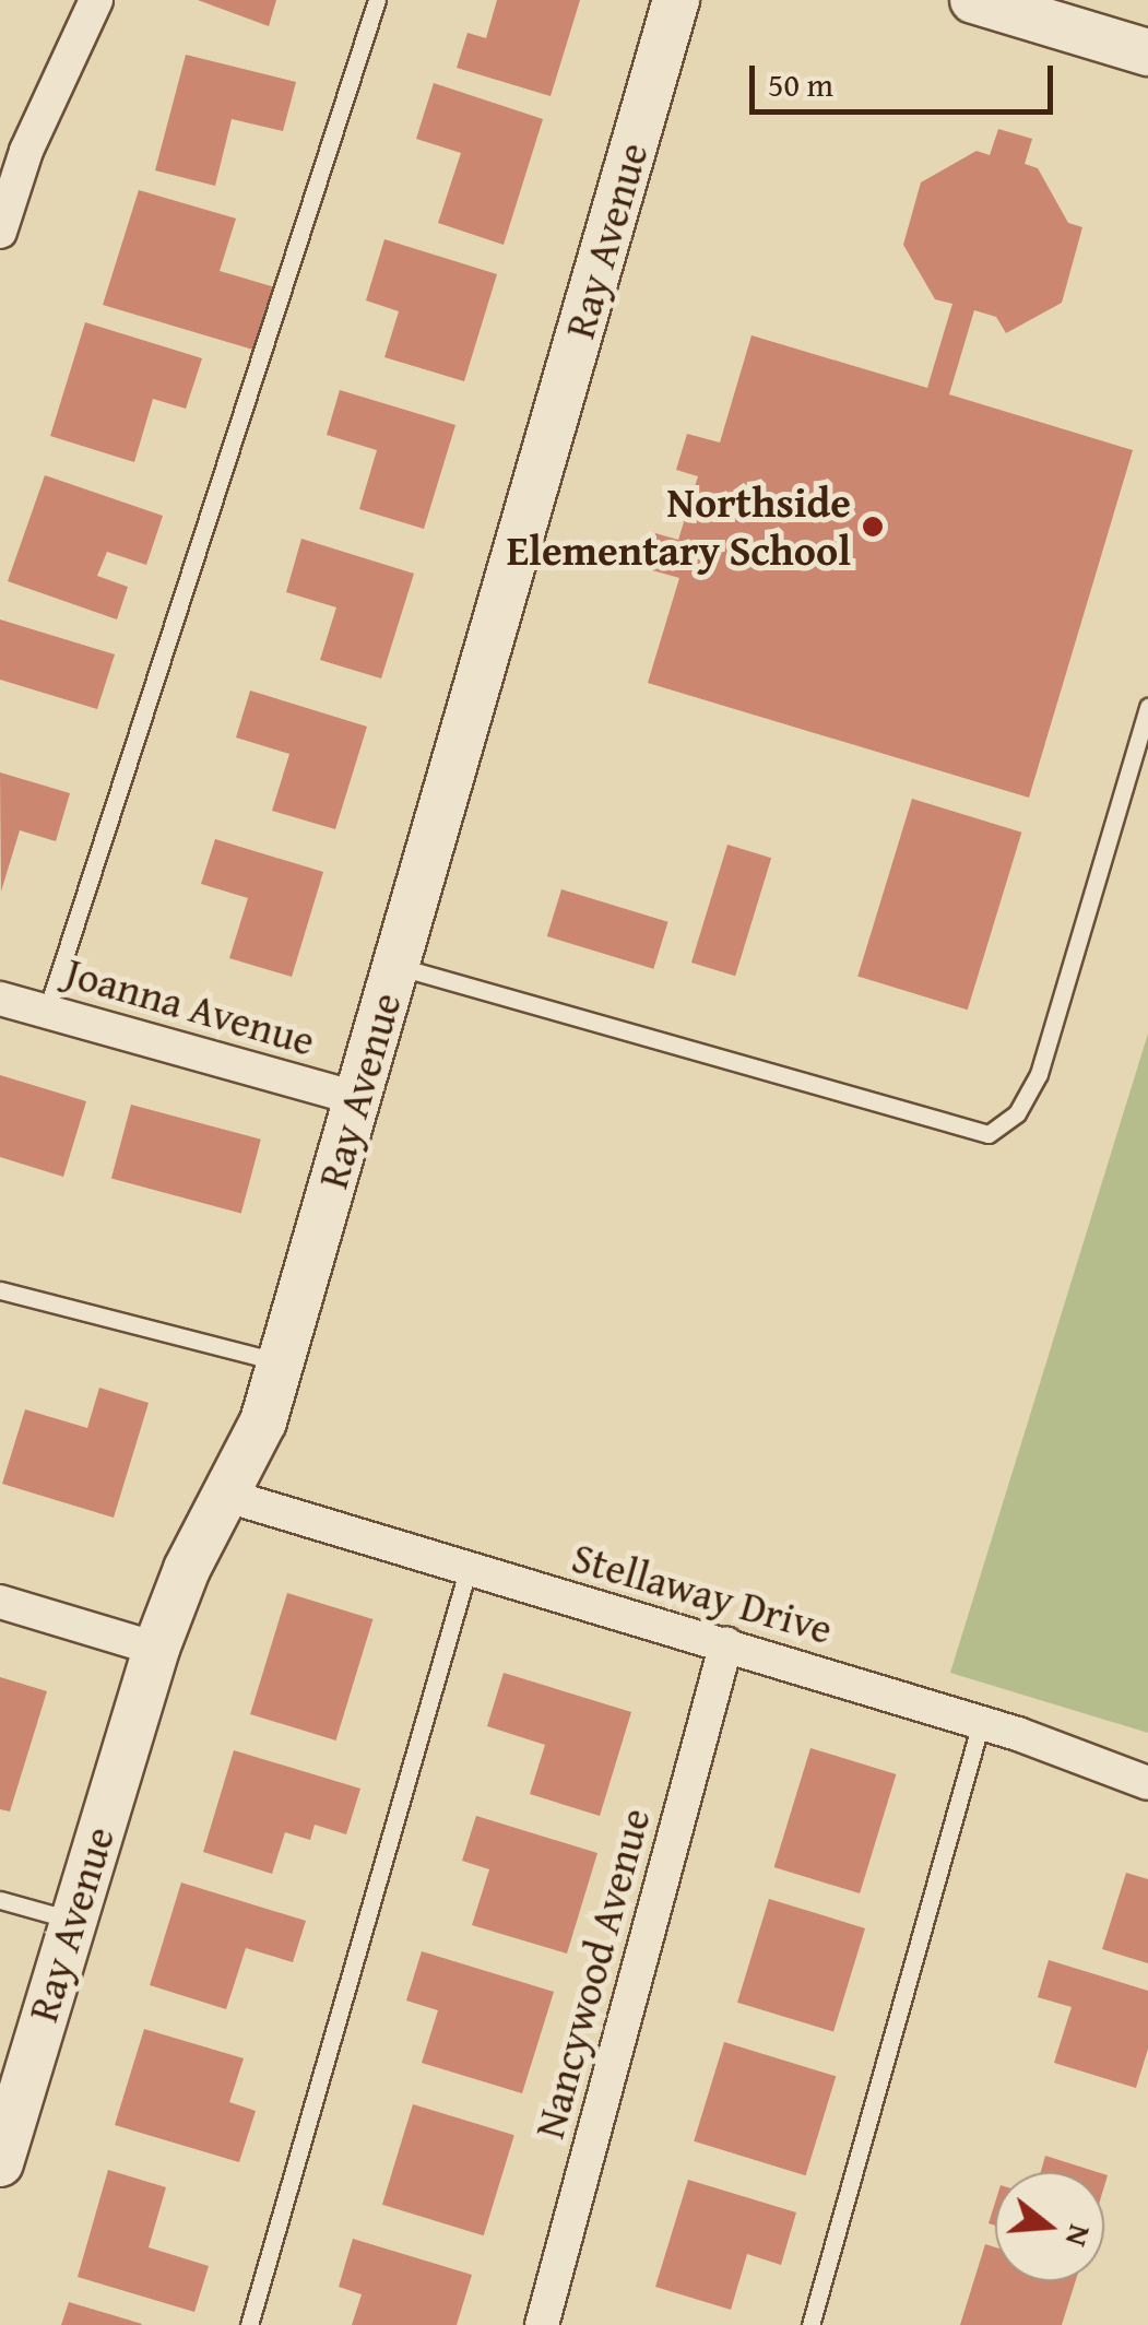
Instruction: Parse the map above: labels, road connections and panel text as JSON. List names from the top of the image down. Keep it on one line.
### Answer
{"streets":{"street":["Ray Avenue","Joanna Avenue","Stellaway Drive","Nancywood Avenue"]},"crossings":[["Ray Avenue","Joanna Avenue"],["Ray Avenue","Stellaway Drive"],["Stellaway Drive","Nancywood Avenue"]],"places":["Northside Elementary School"],"scale_bar":"50 m","north":"right"}
